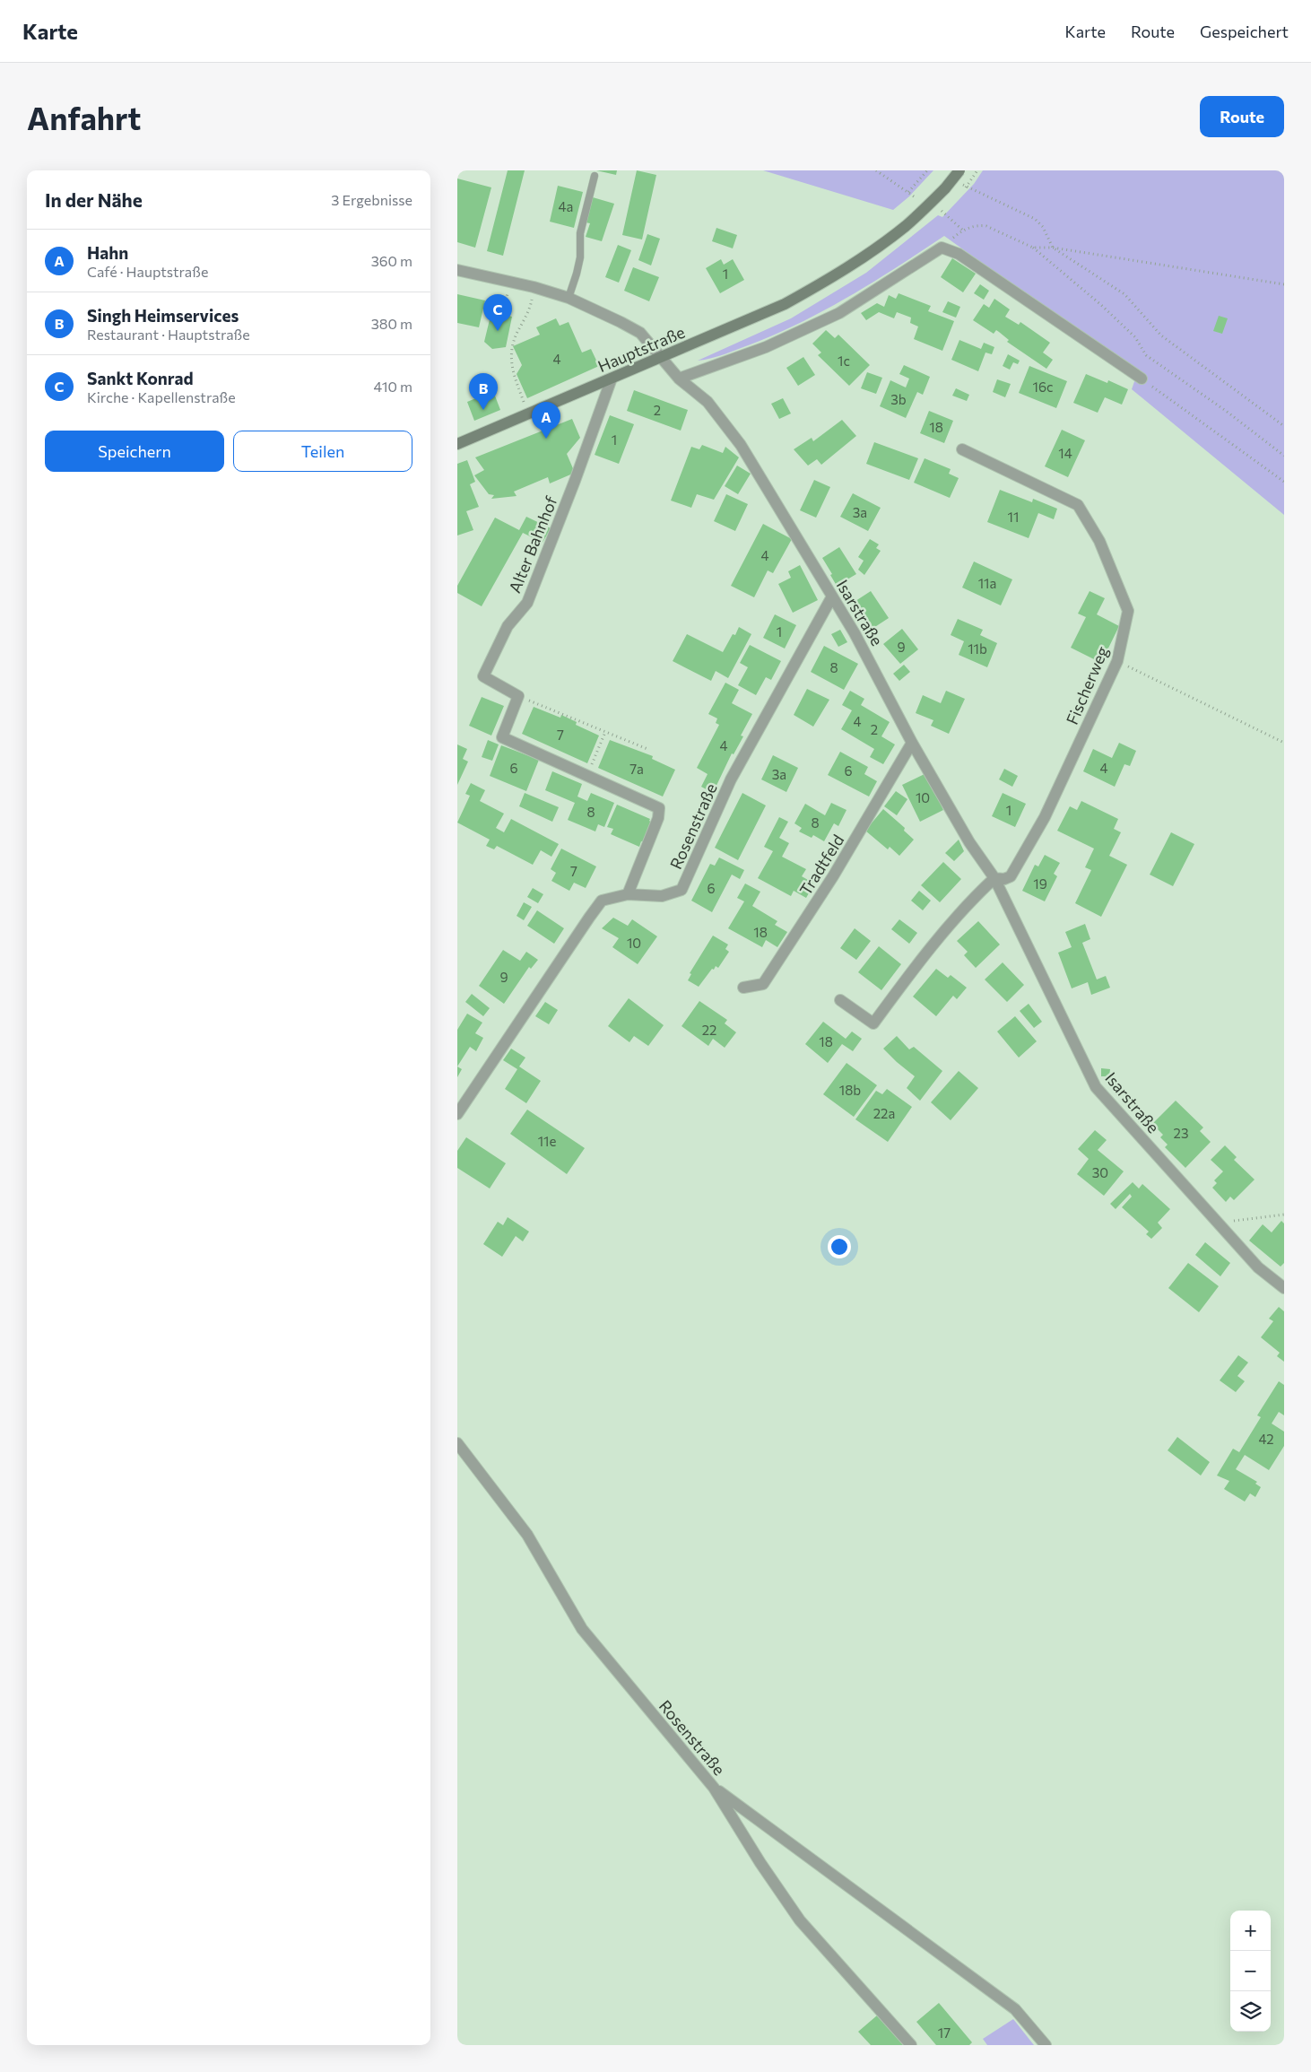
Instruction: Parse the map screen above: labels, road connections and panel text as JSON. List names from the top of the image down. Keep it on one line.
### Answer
{"streets":{"main road":["Hauptstraße"],"street":["Alter Bahnhof","Isarstraße","Fischerweg","Rosenstraße","Tradtfeld"]},"crossings":[["Hauptstraße","Alter Bahnhof"],["Hauptstraße","Isarstraße"],["Isarstraße","Fischerweg"],["Isarstraße","Rosenstraße"],["Isarstraße","Tradtfeld"]],"house_numbers":["4a","1","4","1c","16c","3b","2","18","1","14","3a","11","4","11a","1","9","11b","8","4","2","7","4","6","4","7a","6","3a","10","1","8","8","7","19","6","18","10","9","22","18","18b","22a","23","11e","30","42","17"],"page":{"header":"Karte","nav":["Karte","Route","Gespeichert"],"buttons":["Route",["Speichern","Teilen"]],"title":"Anfahrt","heading":["In der Nähe","3 Ergebnisse"],"list":[{"mark":"A","name":"Hahn","note":"Café · Hauptstraße","value":"360 m"},{"mark":"B","name":"Singh Heimservices","note":"Restaurant · Hauptstraße","value":"380 m"},{"mark":"C","name":"Sankt Konrad","note":"Kirche · Kapellenstraße","value":"410 m"}],"pins":["C","B","A"],"map_buttons":["+","−"]}}
